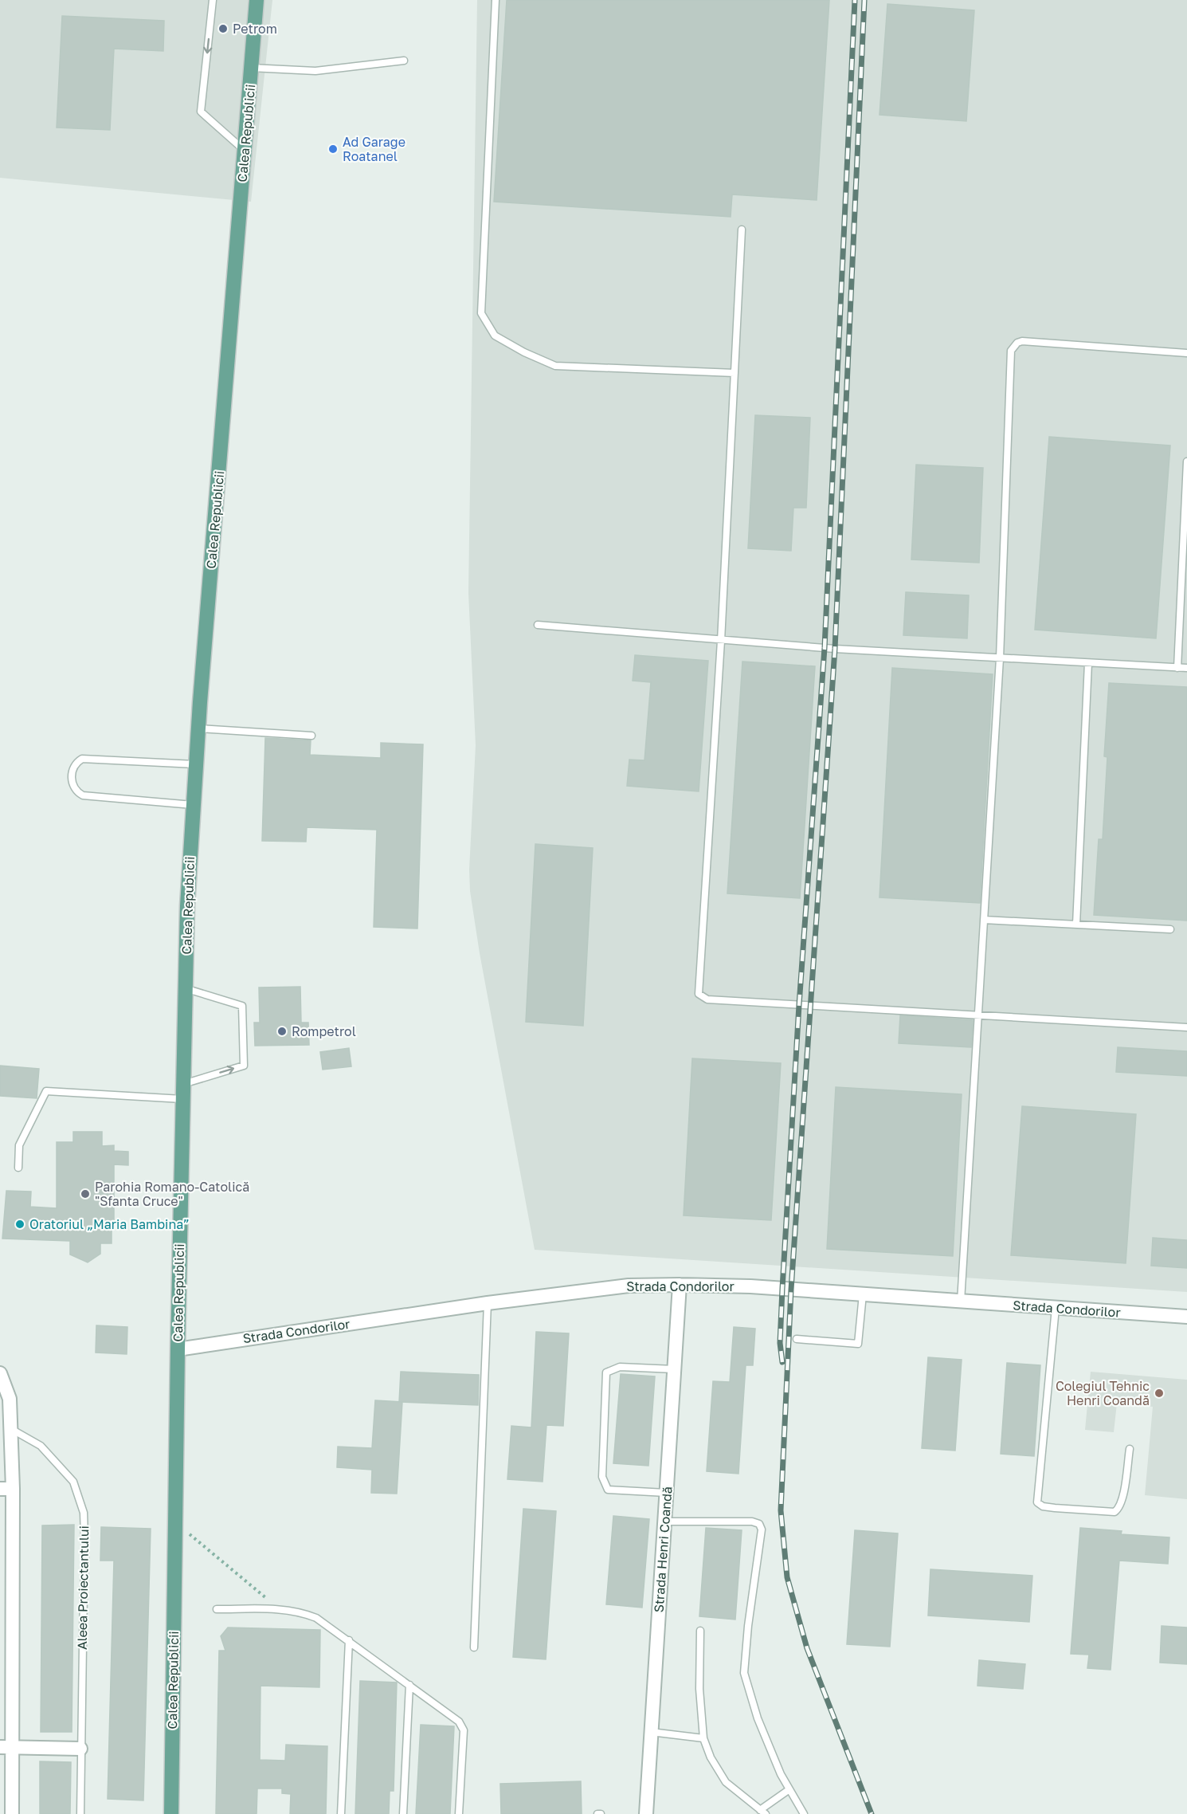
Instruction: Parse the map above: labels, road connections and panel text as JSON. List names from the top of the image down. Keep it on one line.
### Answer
{"streets":{"main road":["Calea Republicii"],"street":["Strada Condorilor","Strada Henri Coandă"],"lane":["Aleea Proiectantului"]},"crossings":[["Calea Republicii","Strada Condorilor"],["Strada Condorilor","Strada Henri Coandă"]],"places":["Petrom","Ad Garage Roatanel","Rompetrol","Parohia Romano-Catolică \"Sfanta Cruce\"","Oratoriul „Maria Bambina”","Colegiul Tehnic Henri Coandă"]}
